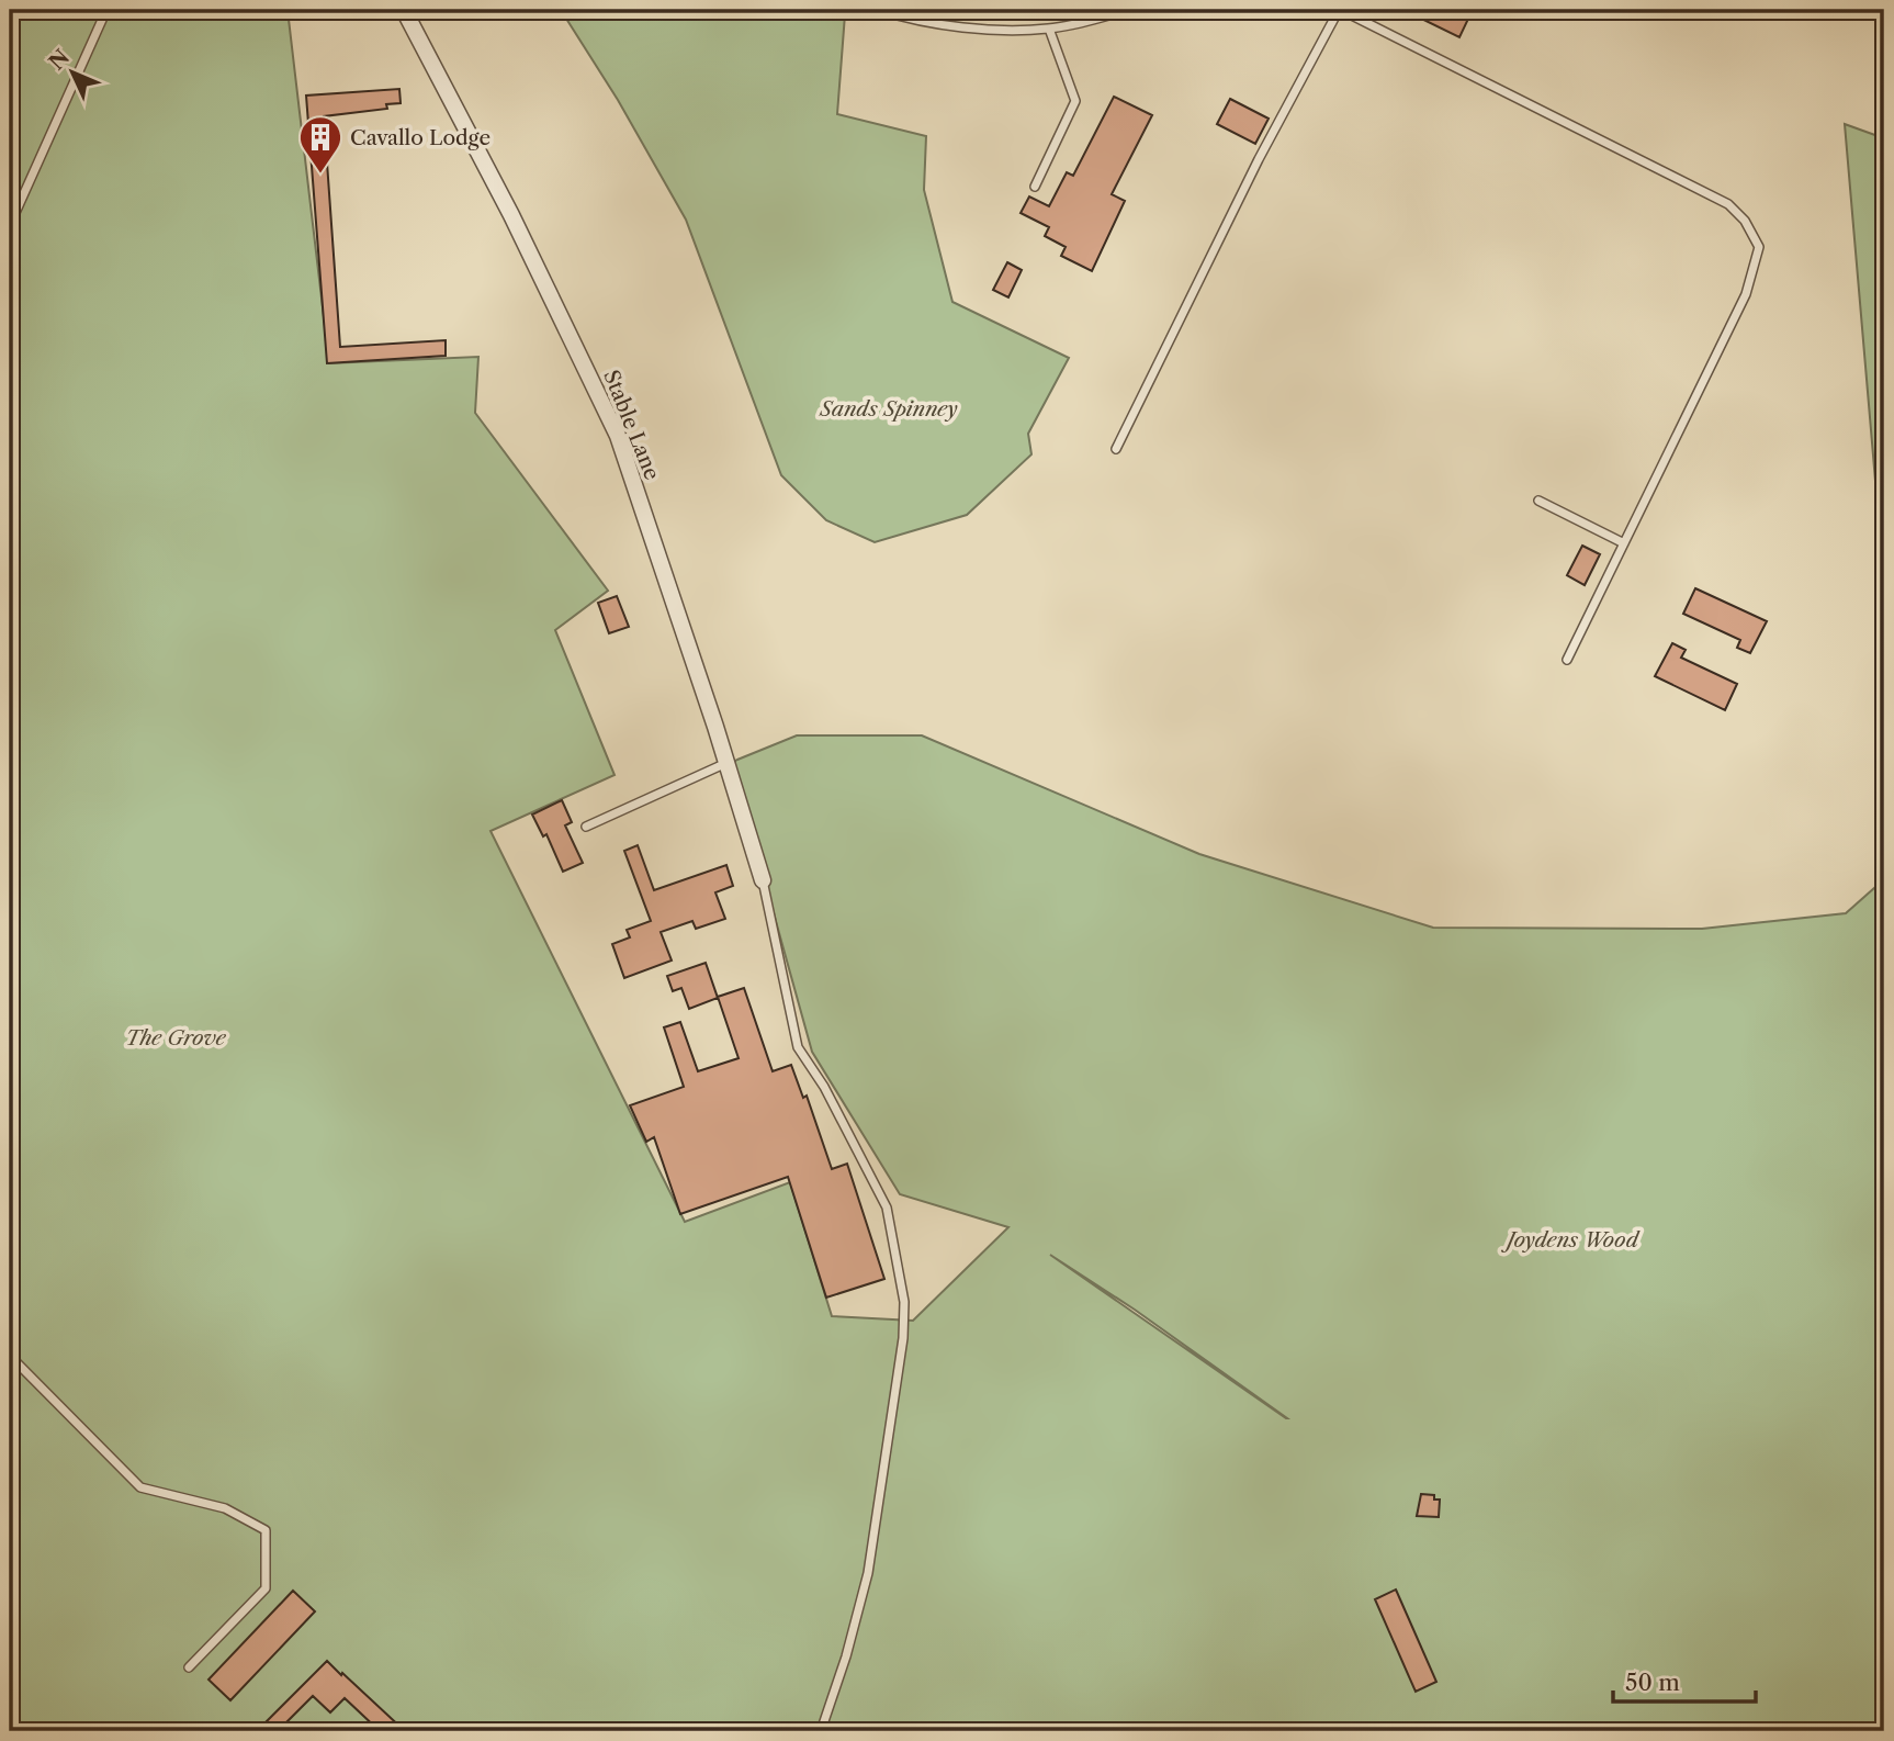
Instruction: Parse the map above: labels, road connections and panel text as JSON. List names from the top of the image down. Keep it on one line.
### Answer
{"streets":{"street":["Stable Lane"]},"parks":["Sands Spinney","The Grove","Joydens Wood"],"places":{"building":["Cavallo Lodge"]},"scale_bar":"50 m","north":"top left"}
